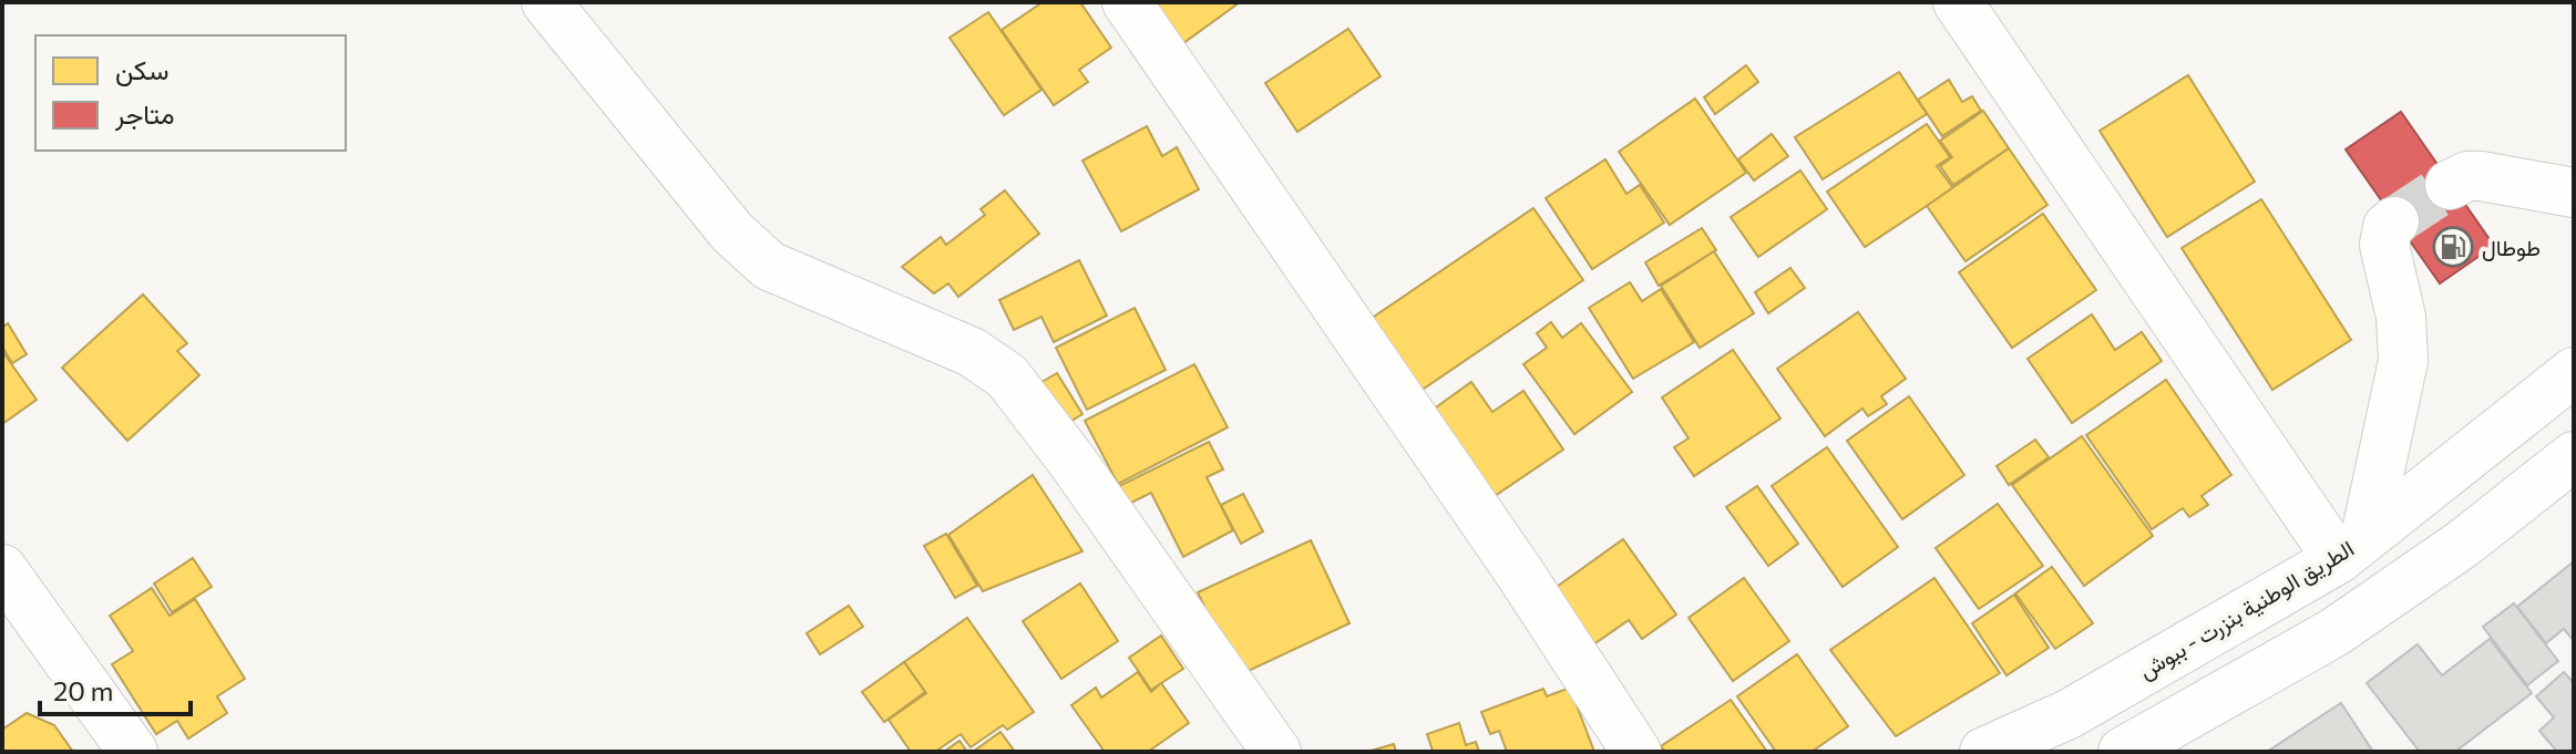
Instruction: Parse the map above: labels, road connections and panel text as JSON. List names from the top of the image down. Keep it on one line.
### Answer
{"streets":{"street":["الطريق الوطنية بنزرت - ببوش"]},"places":{"fuel station":["طوطال"]},"legend":["سكن","متاجر"],"scale_bar":"20 m"}
